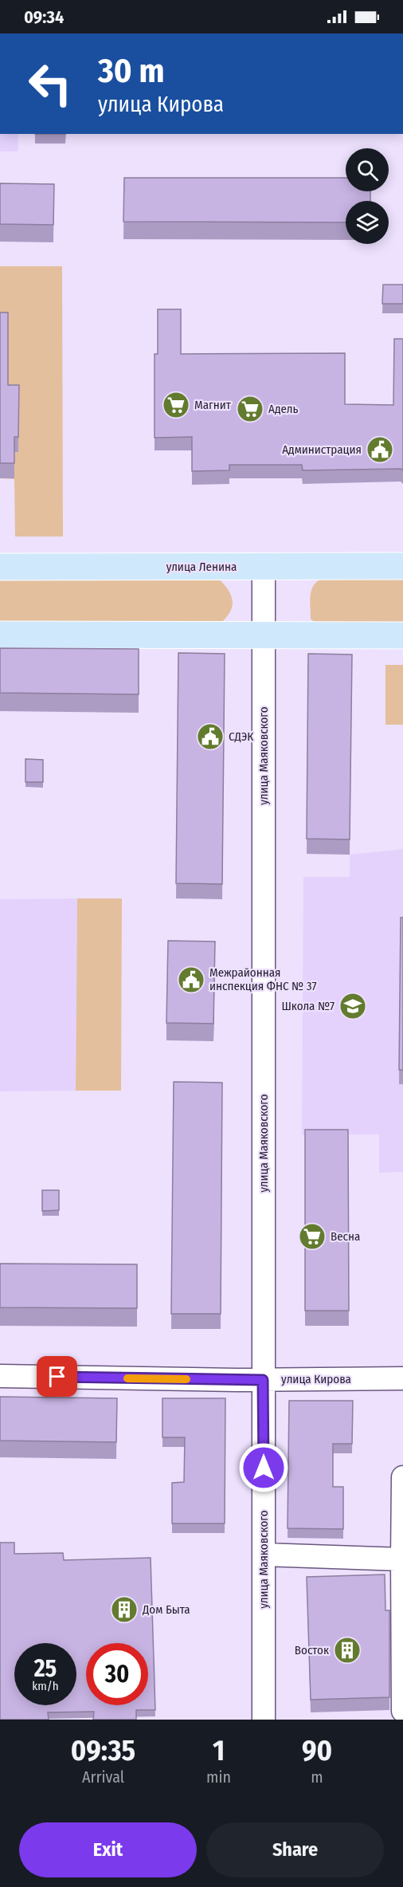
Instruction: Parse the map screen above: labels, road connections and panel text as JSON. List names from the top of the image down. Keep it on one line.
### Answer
{"streets":{"main road":["улица Ленина"],"street":["улица Маяковского","улица Кирова"]},"crossings":[["улица Ленина","улица Маяковского"],["улица Маяковского","улица Кирова"]],"places":{"supermarket":["Магнит","Адель","Весна"],"public building":["Администрация","СДЭК","Межрайонная инспекция ФНС № 37"],"school or university":["Школа №7"],"building":["Дом Быта","Восток"]},"page":{"status":"09:34","turn":["30 m","улица Кирова"],"speed":"25 km/h","limit":"30","eta":["09:35","Arrival","1","min","90","m"],"buttons":["Exit","Share"]}}
